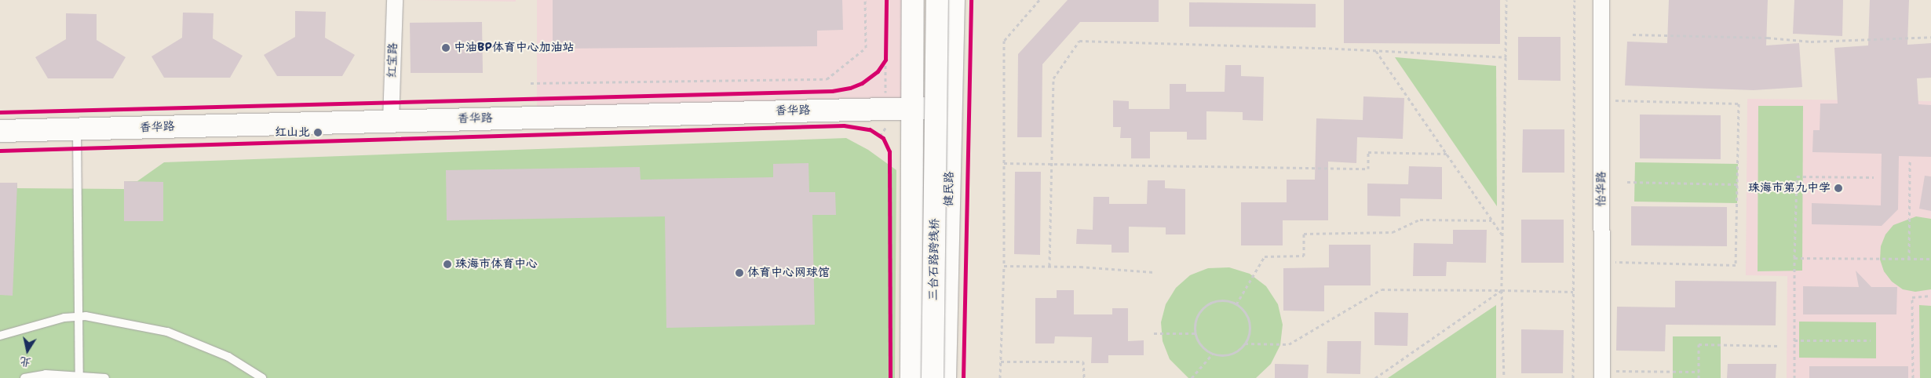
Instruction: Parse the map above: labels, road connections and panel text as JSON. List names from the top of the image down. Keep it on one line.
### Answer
{"streets":{"main road":["香华路","健民路","三台石路跨线桥"],"street":["红宝路","怡华路"]},"crossings":[["红宝路","香华路"],["香华路","健民路"]],"places":["中油BP体育中心加油站","红山北","珠海市第九中学","珠海市体育中心","体育中心网球馆"],"north":"bottom"}
